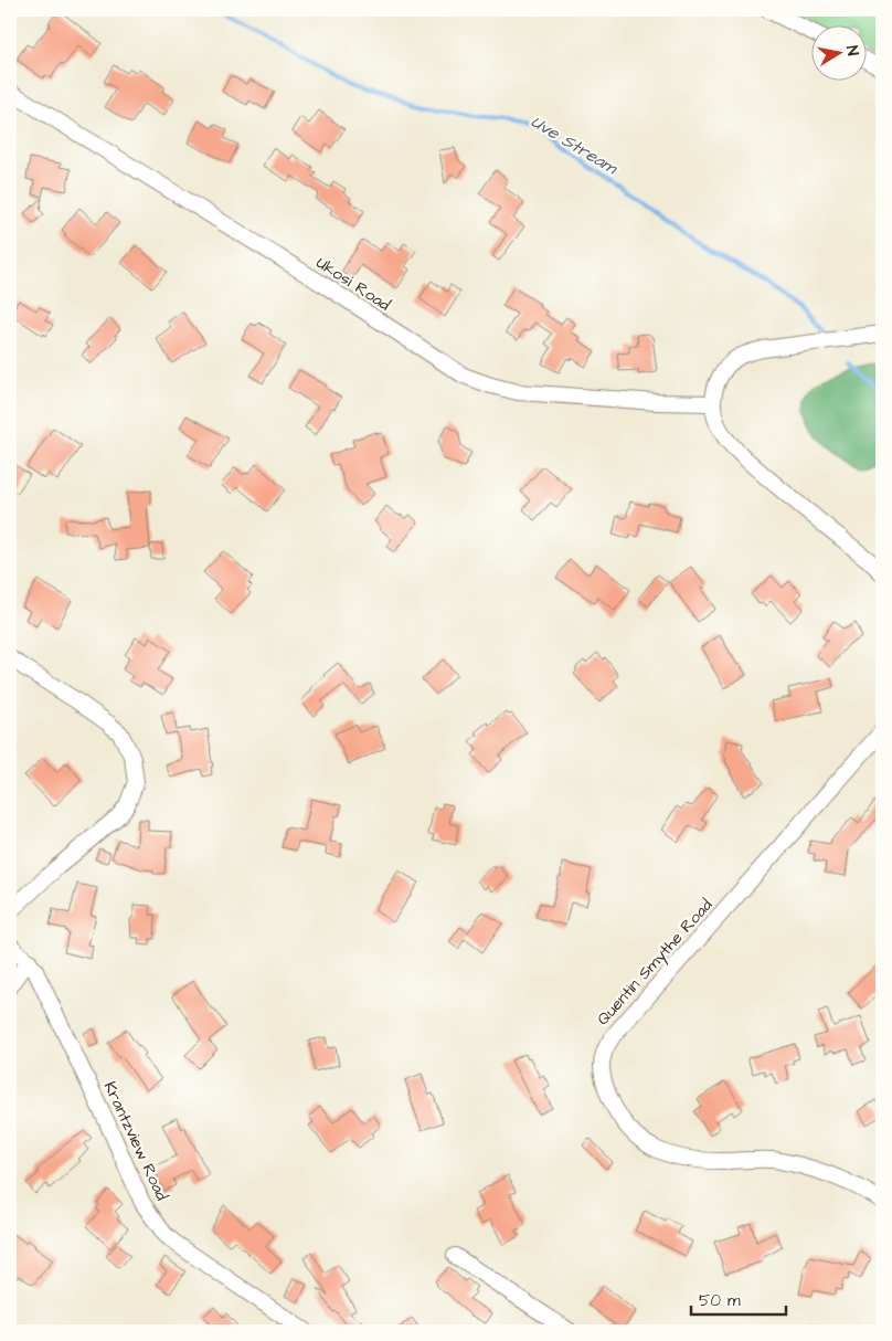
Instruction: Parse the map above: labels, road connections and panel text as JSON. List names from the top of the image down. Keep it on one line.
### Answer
{"streets":{"street":["Ukosi Road","Quentin Smythe Road","Krantzview Road"]},"water":["Uve Stream"],"scale_bar":"50 m","north":"right"}
